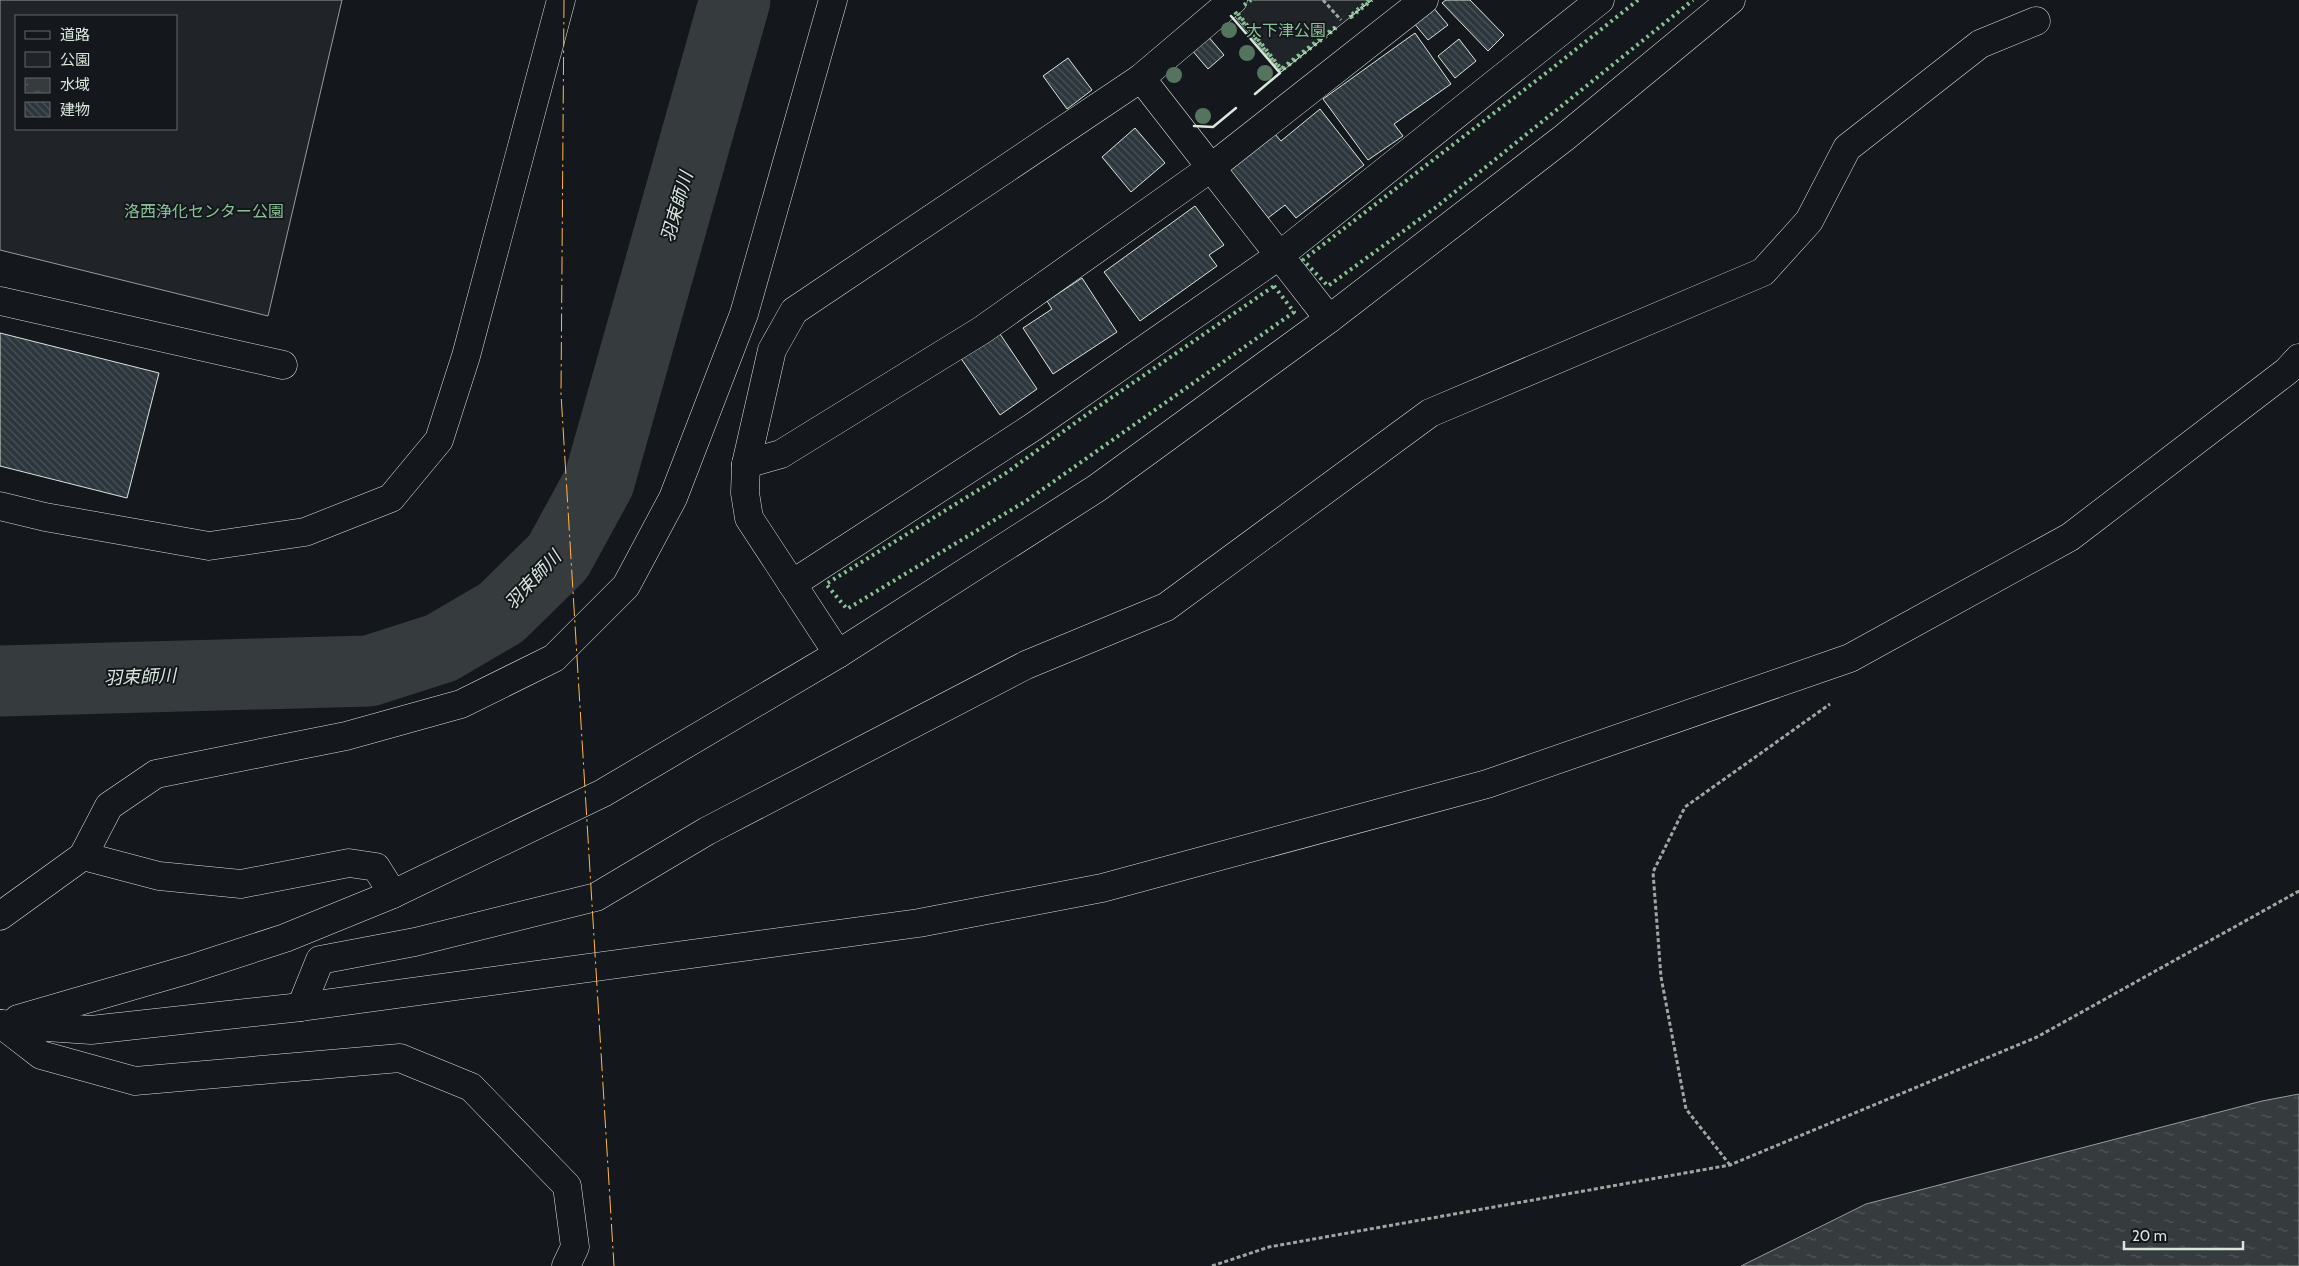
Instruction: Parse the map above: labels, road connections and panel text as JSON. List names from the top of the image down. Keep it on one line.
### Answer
{"water":["羽束師川"],"parks":["大下津公園","洛西浄化センター公園"],"legend":["道路","公園","水域","建物"],"scale_bar":"20 m"}
